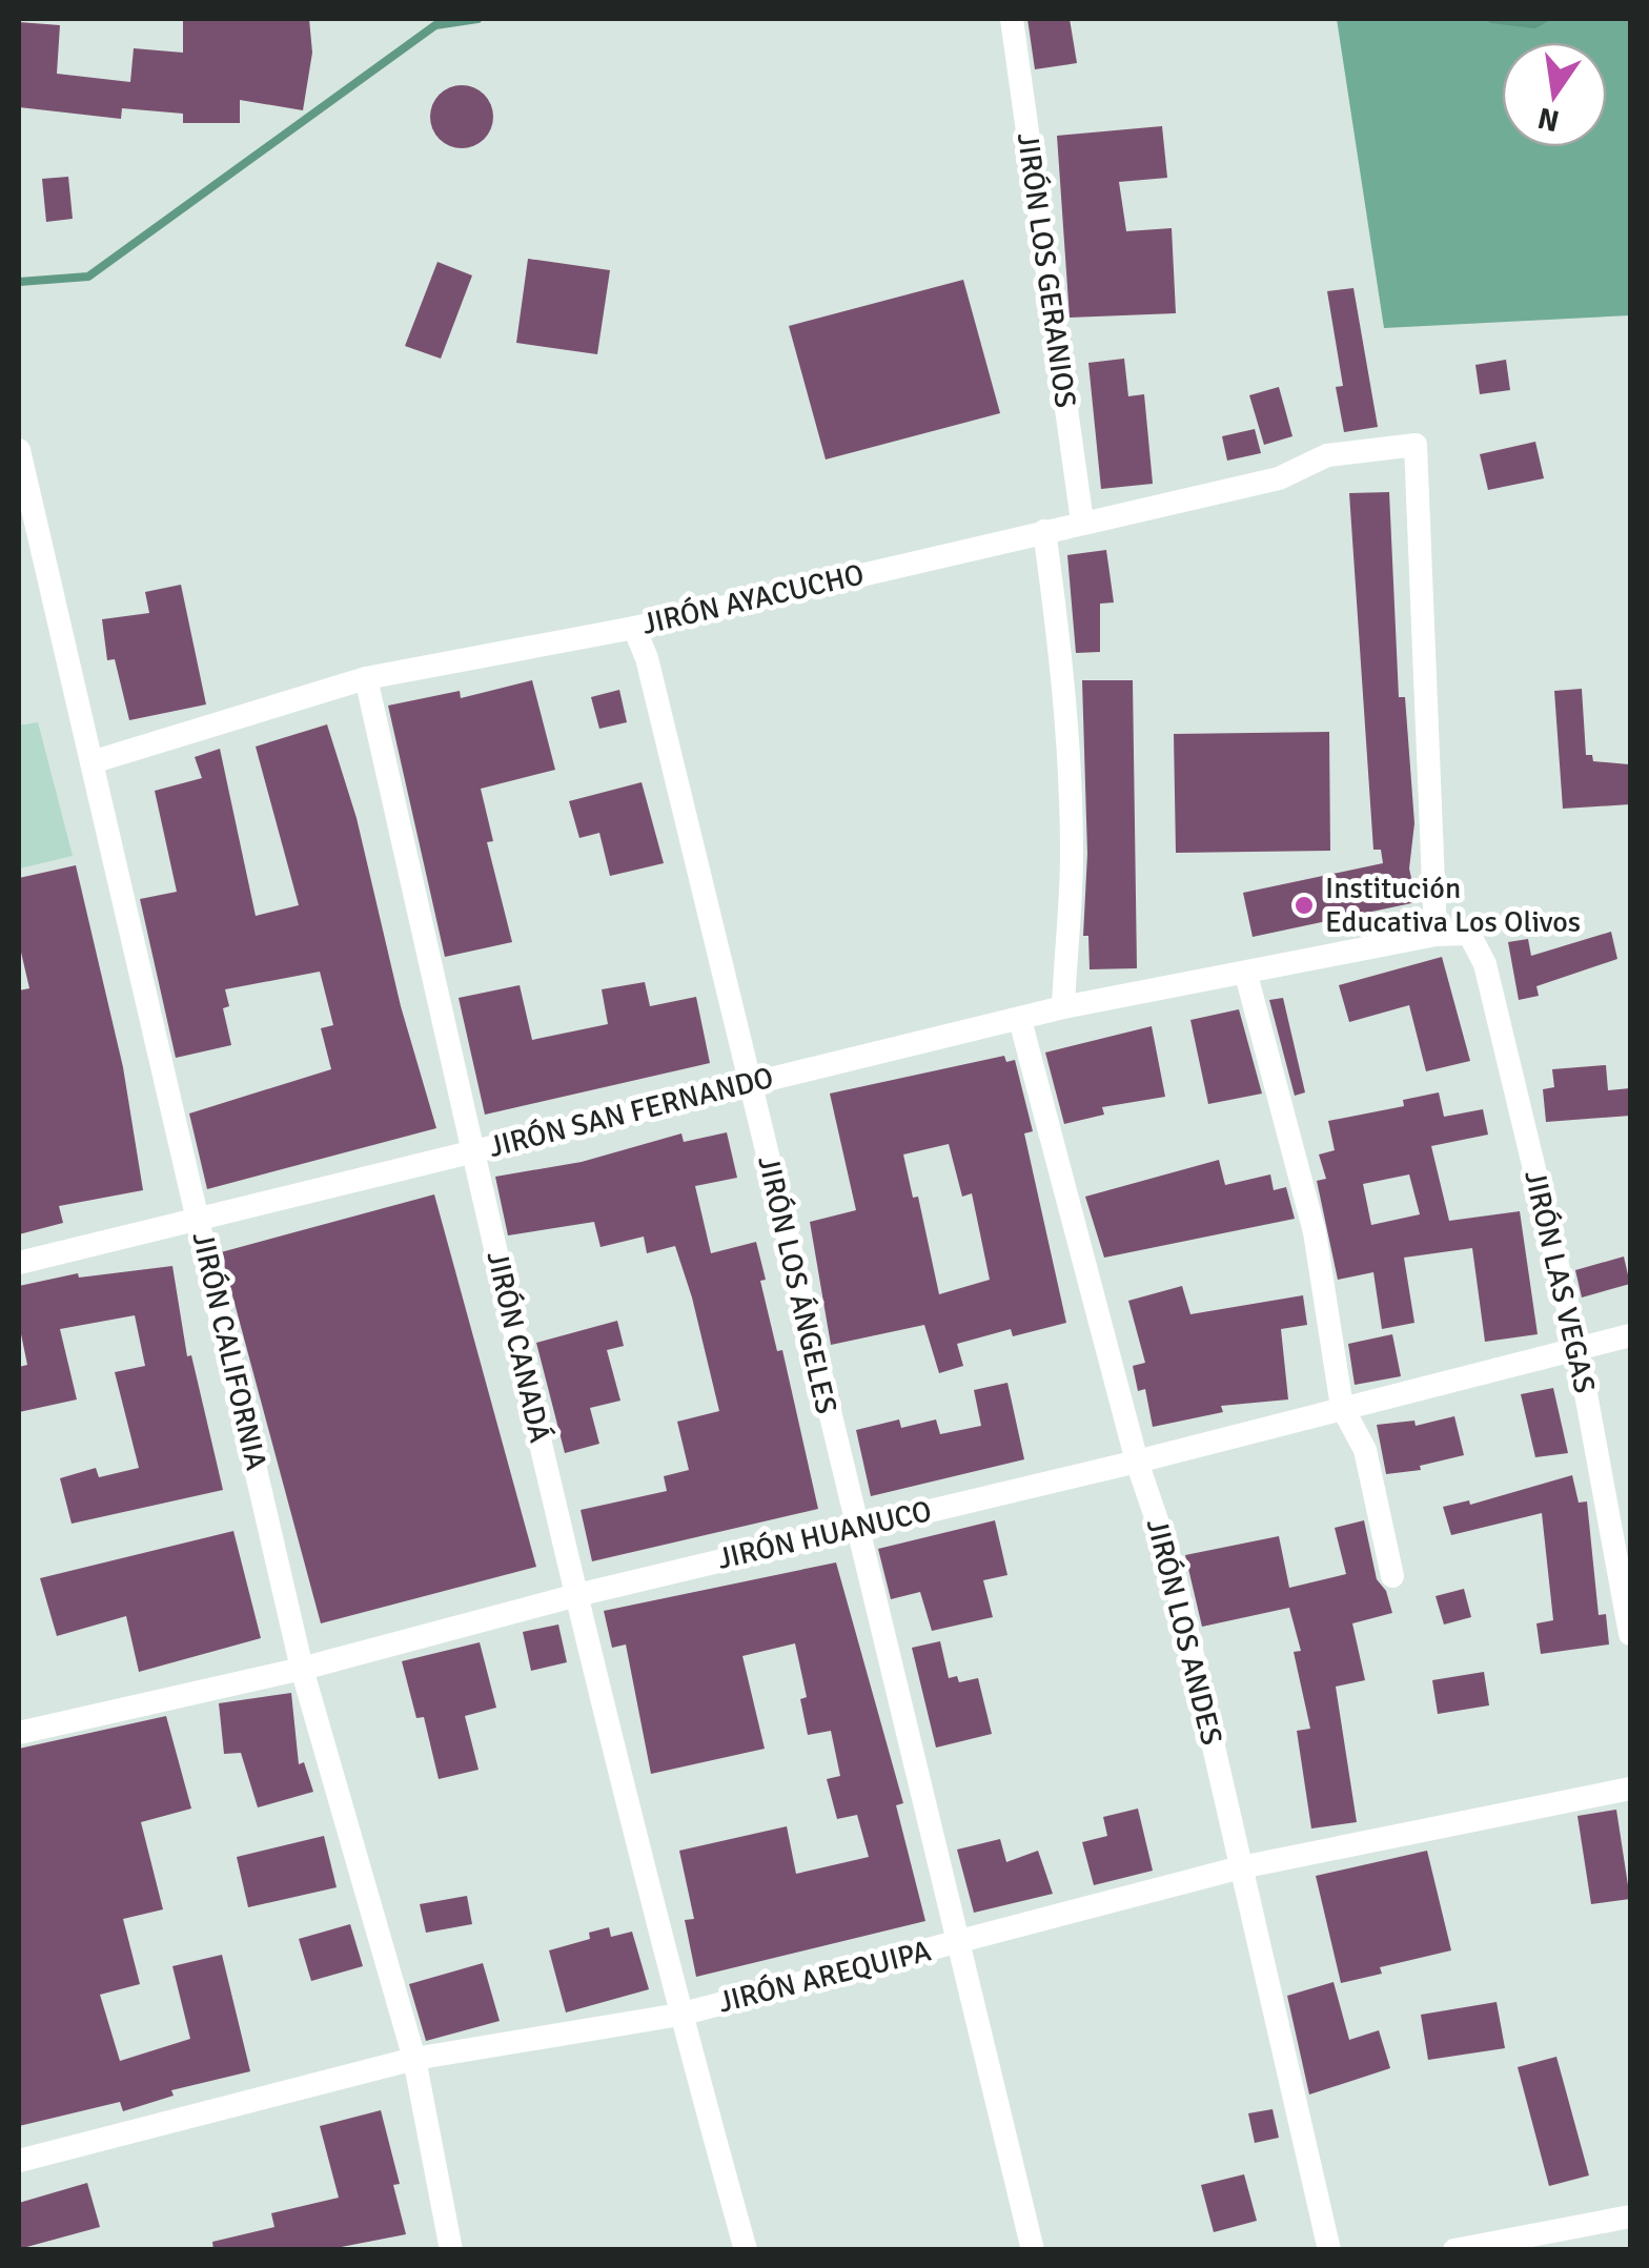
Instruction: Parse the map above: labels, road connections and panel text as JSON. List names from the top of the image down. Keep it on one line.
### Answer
{"streets":{"street":["JIRÓN LOS GERANIOS","JIRÓN AYACUCHO","JIRÓN SAN FERNANDO","JIRÓN LAS VEGAS","JIRÓN LOS ÁNGELES","JIRÓN CANADÁ","JIRÓN CALIFORNIA","JIRÓN HUANUCO","JIRÓN LOS ANDES","JIRÓN AREQUIPA"]},"crossings":[["JIRÓN LOS GERANIOS","JIRÓN AYACUCHO"],["JIRÓN AYACUCHO","JIRÓN SAN FERNANDO"],["JIRÓN AYACUCHO","JIRÓN LOS ÁNGELES"],["JIRÓN AYACUCHO","JIRÓN CANADÁ"],["JIRÓN AYACUCHO","JIRÓN CALIFORNIA"],["JIRÓN SAN FERNANDO","JIRÓN LAS VEGAS"],["JIRÓN SAN FERNANDO","JIRÓN LOS ÁNGELES"],["JIRÓN SAN FERNANDO","JIRÓN CANADÁ"],["JIRÓN SAN FERNANDO","JIRÓN CALIFORNIA"],["JIRÓN SAN FERNANDO","JIRÓN LOS ANDES"],["JIRÓN LAS VEGAS","JIRÓN HUANUCO"],["JIRÓN LOS ÁNGELES","JIRÓN HUANUCO"],["JIRÓN LOS ÁNGELES","JIRÓN AREQUIPA"],["JIRÓN CANADÁ","JIRÓN HUANUCO"],["JIRÓN CANADÁ","JIRÓN AREQUIPA"],["JIRÓN CALIFORNIA","JIRÓN HUANUCO"],["JIRÓN CALIFORNIA","JIRÓN AREQUIPA"],["JIRÓN HUANUCO","JIRÓN LOS ANDES"],["JIRÓN LOS ANDES","JIRÓN AREQUIPA"]],"places":["Institución Educativa Los Olivos"],"north":"bottom"}
